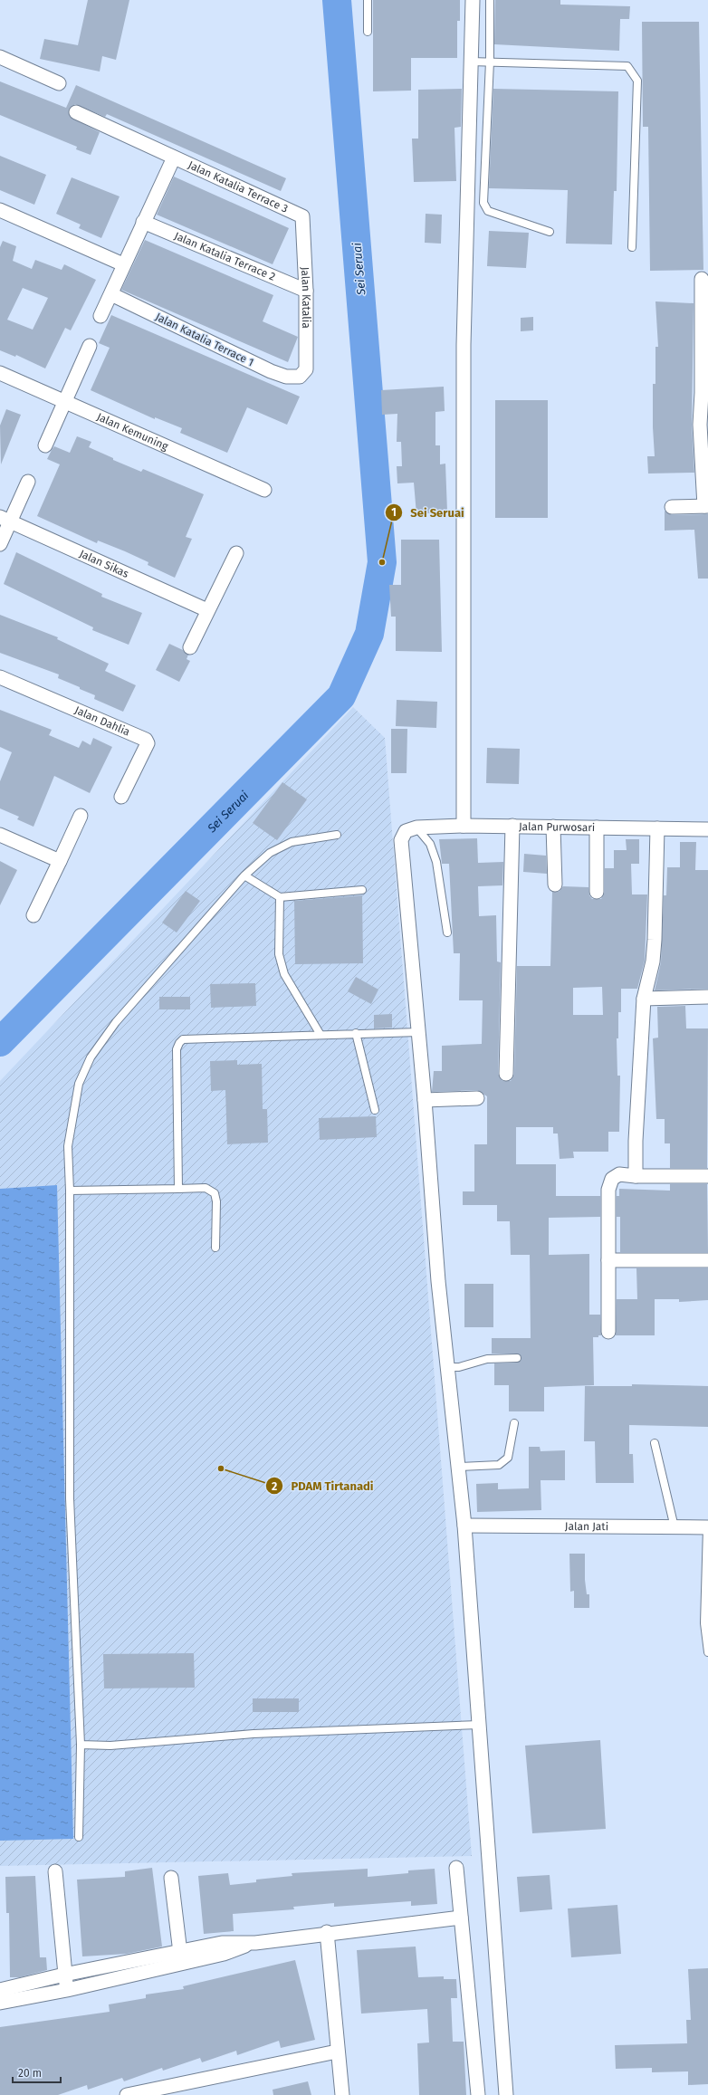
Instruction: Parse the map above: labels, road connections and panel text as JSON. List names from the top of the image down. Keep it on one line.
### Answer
{"streets":{"street":["Jalan Katalia Terrace 3","Jalan Katalia Terrace 2","Jalan Katalia","Jalan Katalia Terrace 1","Jalan Kemuning","Jalan Sikas","Jalan Dahlia","Jalan Purwosari","Jalan Jati"]},"crossings":[["Jalan Katalia Terrace 3","Jalan Katalia"],["Jalan Katalia Terrace 2","Jalan Katalia"],["Jalan Katalia","Jalan Katalia Terrace 1"]],"water":["Sei Seruai"],"places":["Sei Seruai","PDAM Tirtanadi"],"scale_bar":"20 m"}
